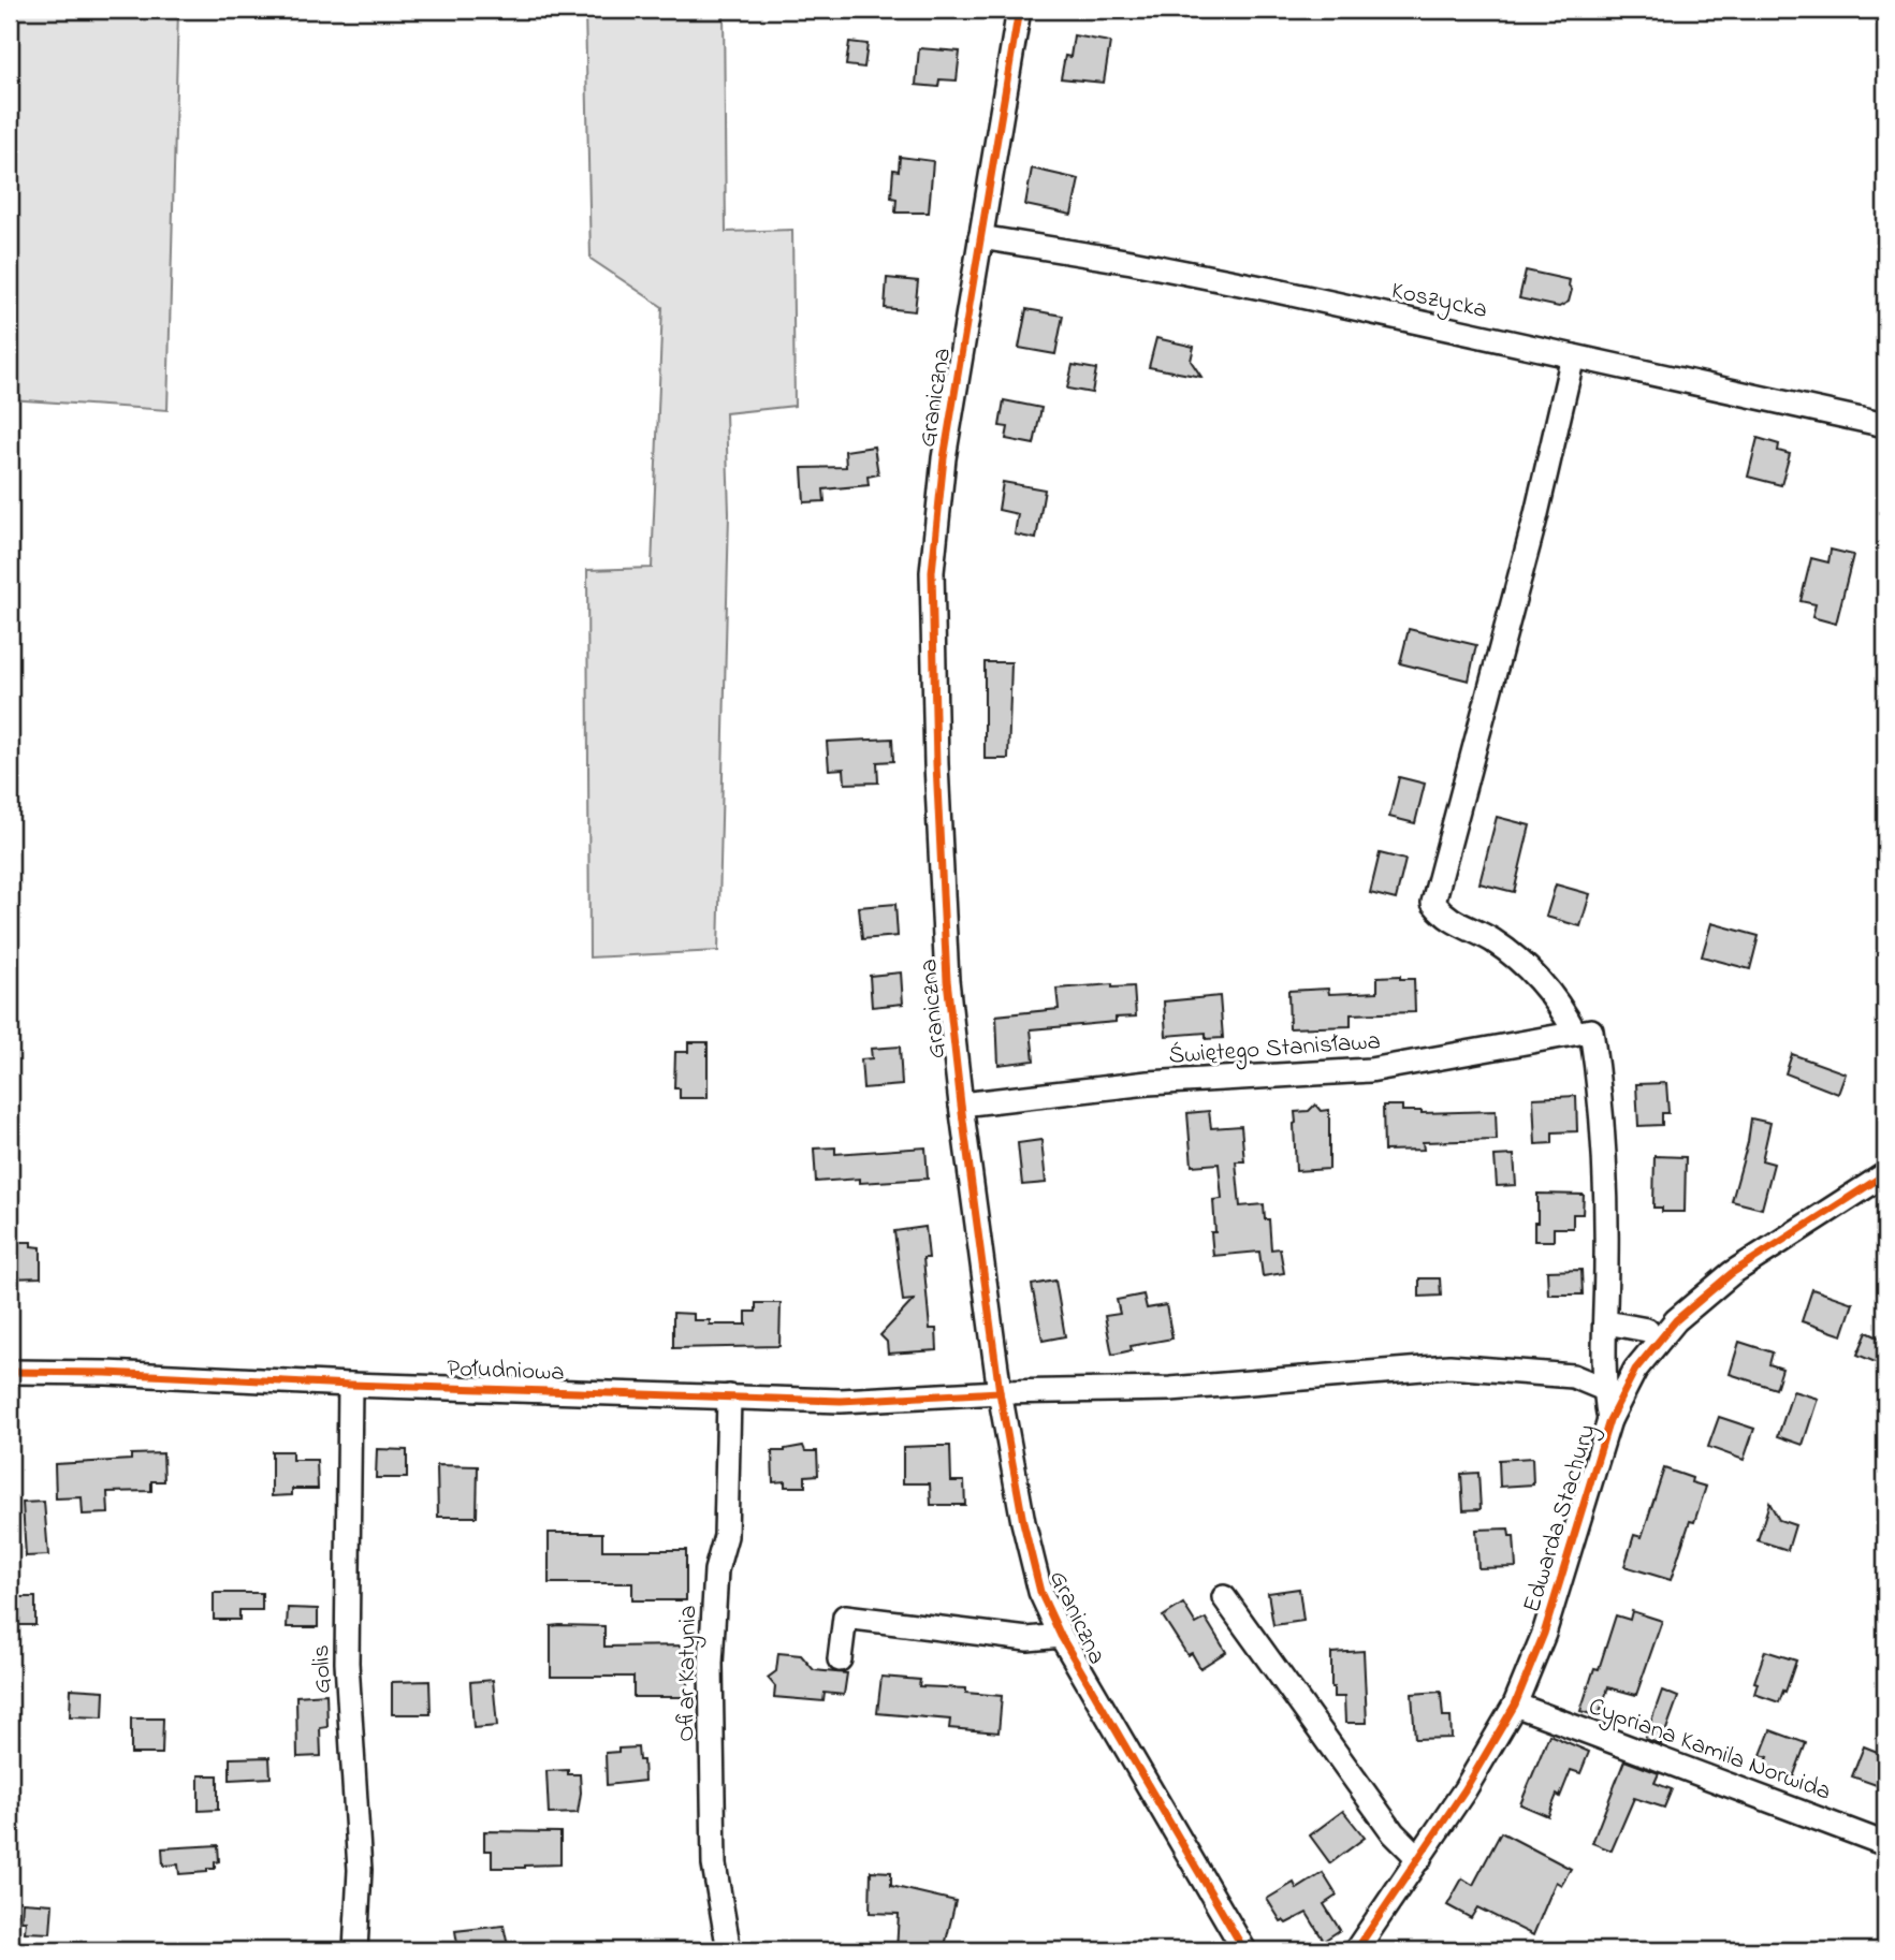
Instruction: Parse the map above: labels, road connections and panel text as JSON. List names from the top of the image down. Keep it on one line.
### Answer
{"streets":{"street":["Koszycka","Graniczna","Świętego Stanisława","Południowa","Edwarda Stachury","Golis","Ofiar Katynia","Cypriana Kamila Norwida"]},"crossings":[["Koszycka","Graniczna"],["Graniczna","Świętego Stanisława"],["Graniczna","Południowa"],["Południowa","Golis"],["Południowa","Ofiar Katynia"],["Edwarda Stachury","Cypriana Kamila Norwida"]]}
